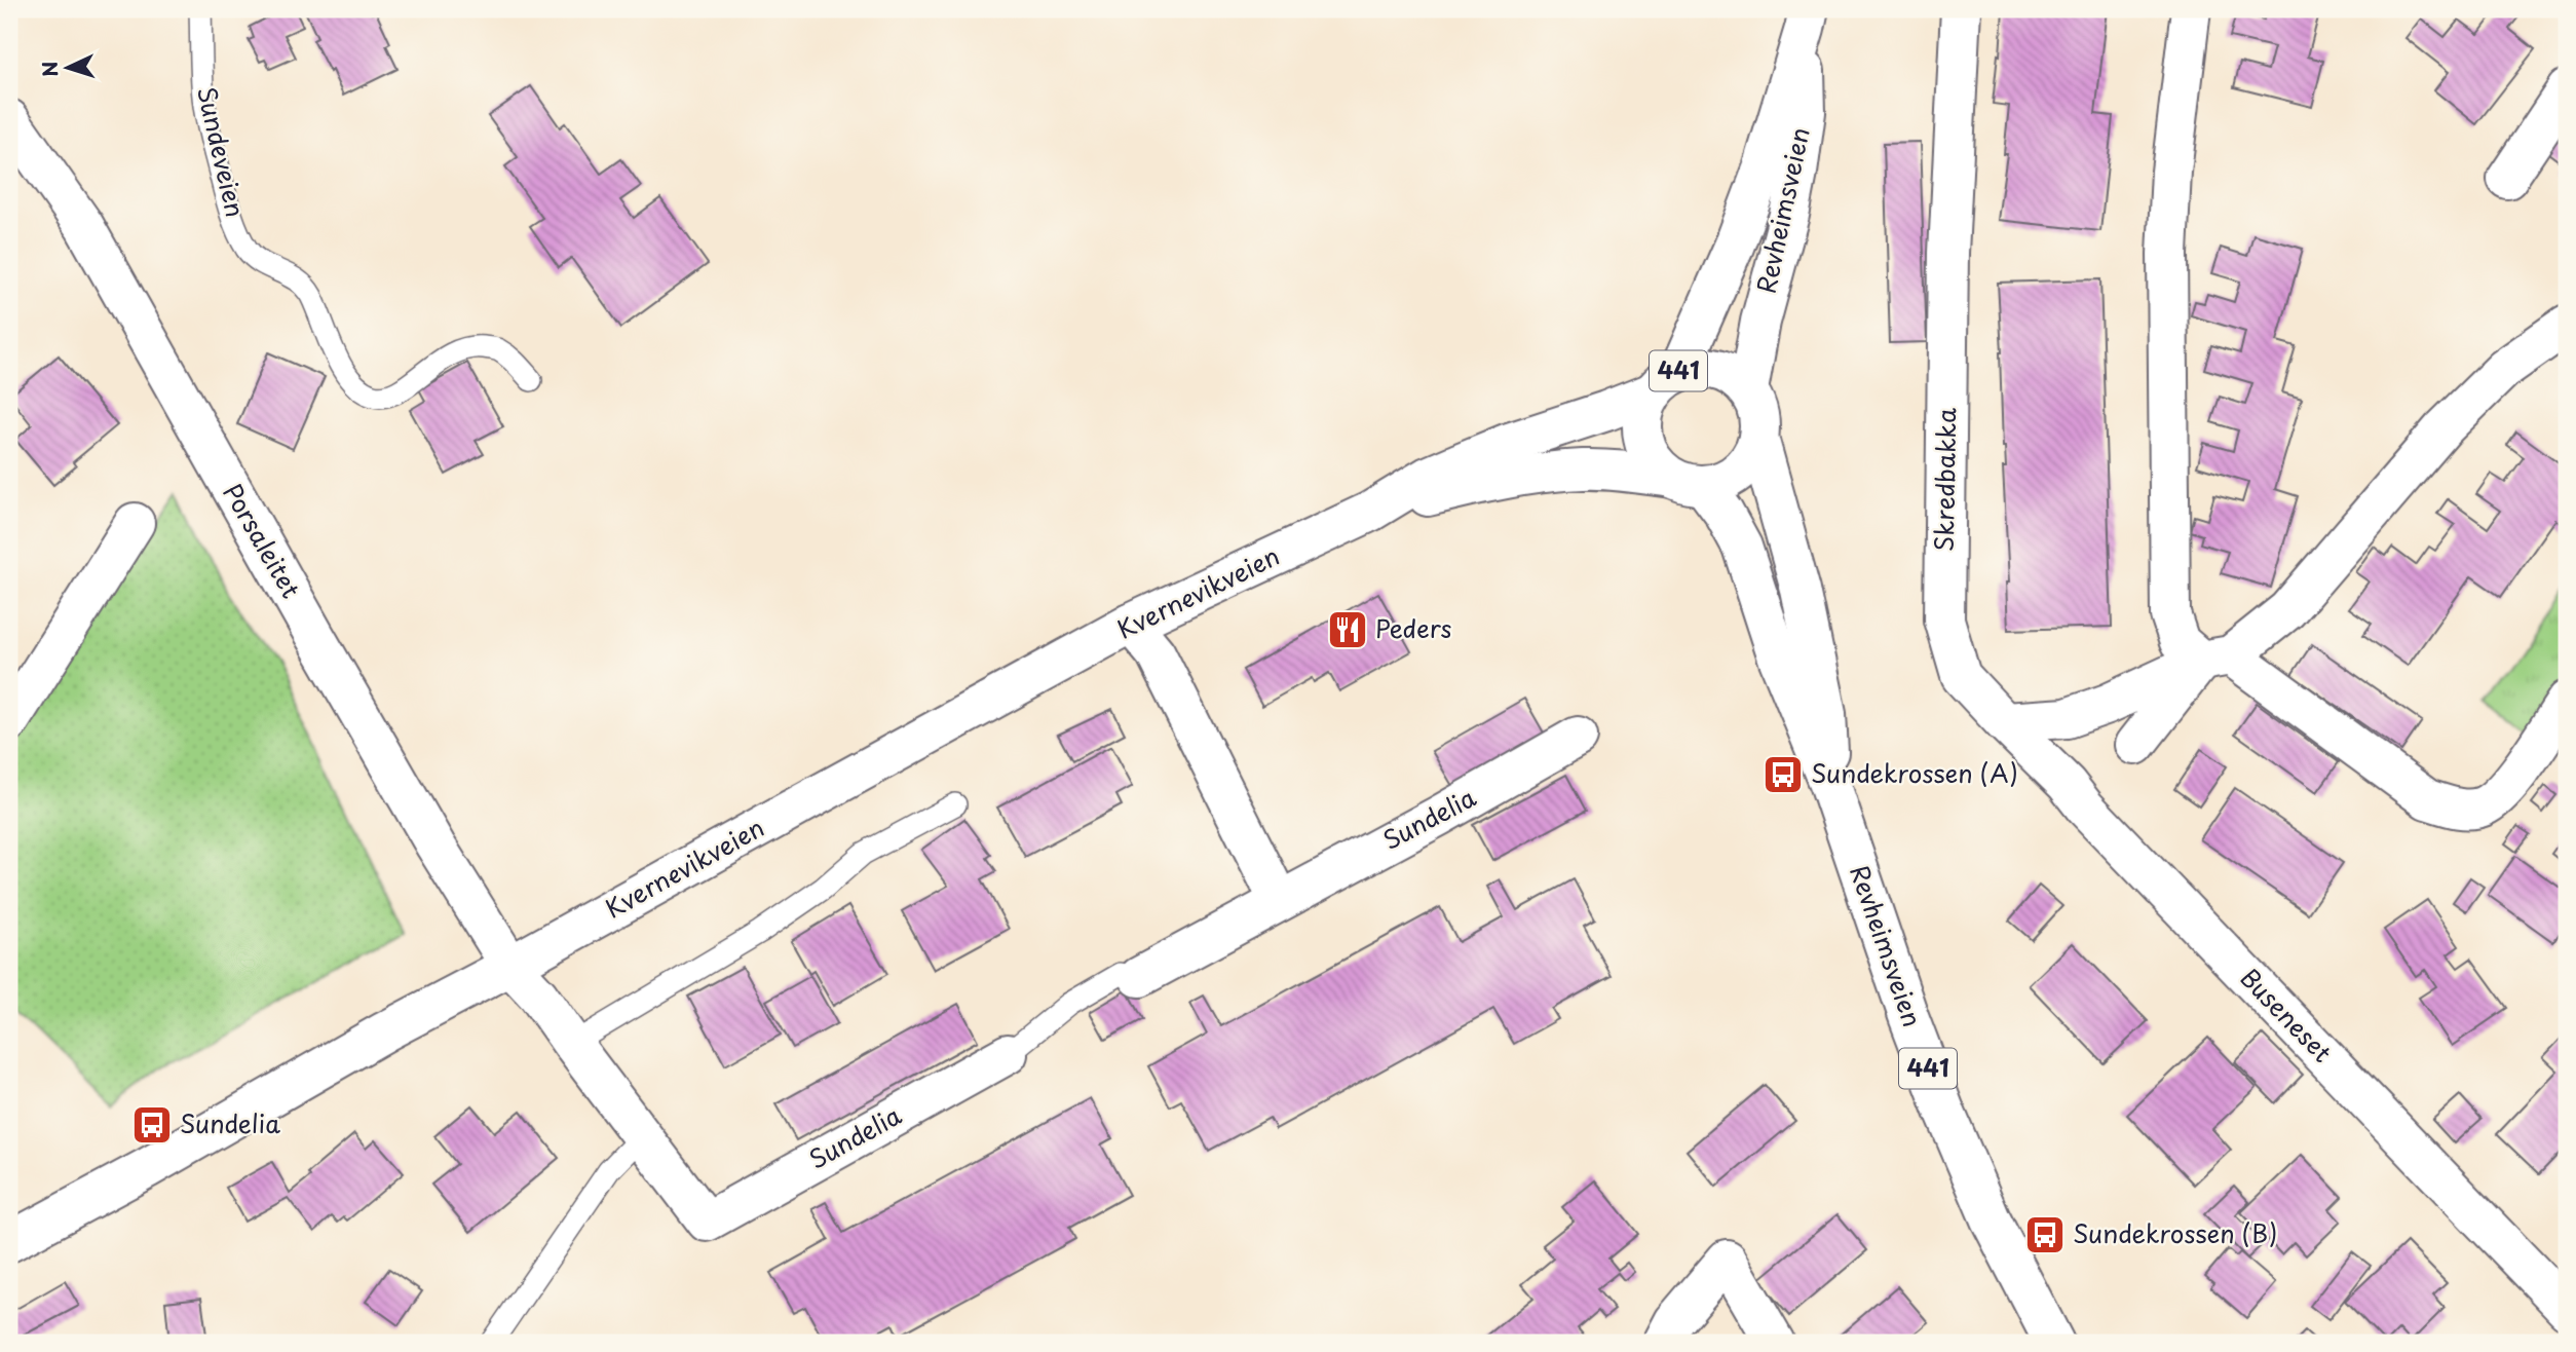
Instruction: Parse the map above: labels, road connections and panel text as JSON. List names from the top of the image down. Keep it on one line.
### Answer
{"streets":{"street":["Revheimsveien","441","Skredbakka","Porsaleitet","Kvernevikveien","Sundelia","Buseneset"],"lane":["Sundeveien"]},"crossings":[["Revheimsveien","441"],["Revheimsveien","Kvernevikveien"],["441","Kvernevikveien"],["Skredbakka","Buseneset"],["Porsaleitet","Kvernevikveien"],["Porsaleitet","Sundelia"],["Kvernevikveien","Sundelia"]],"places":{"restaurant":["Peders"],"bus stop":["Sundekrossen (A)","Sundelia","Sundekrossen (B)"]},"north":"left"}
